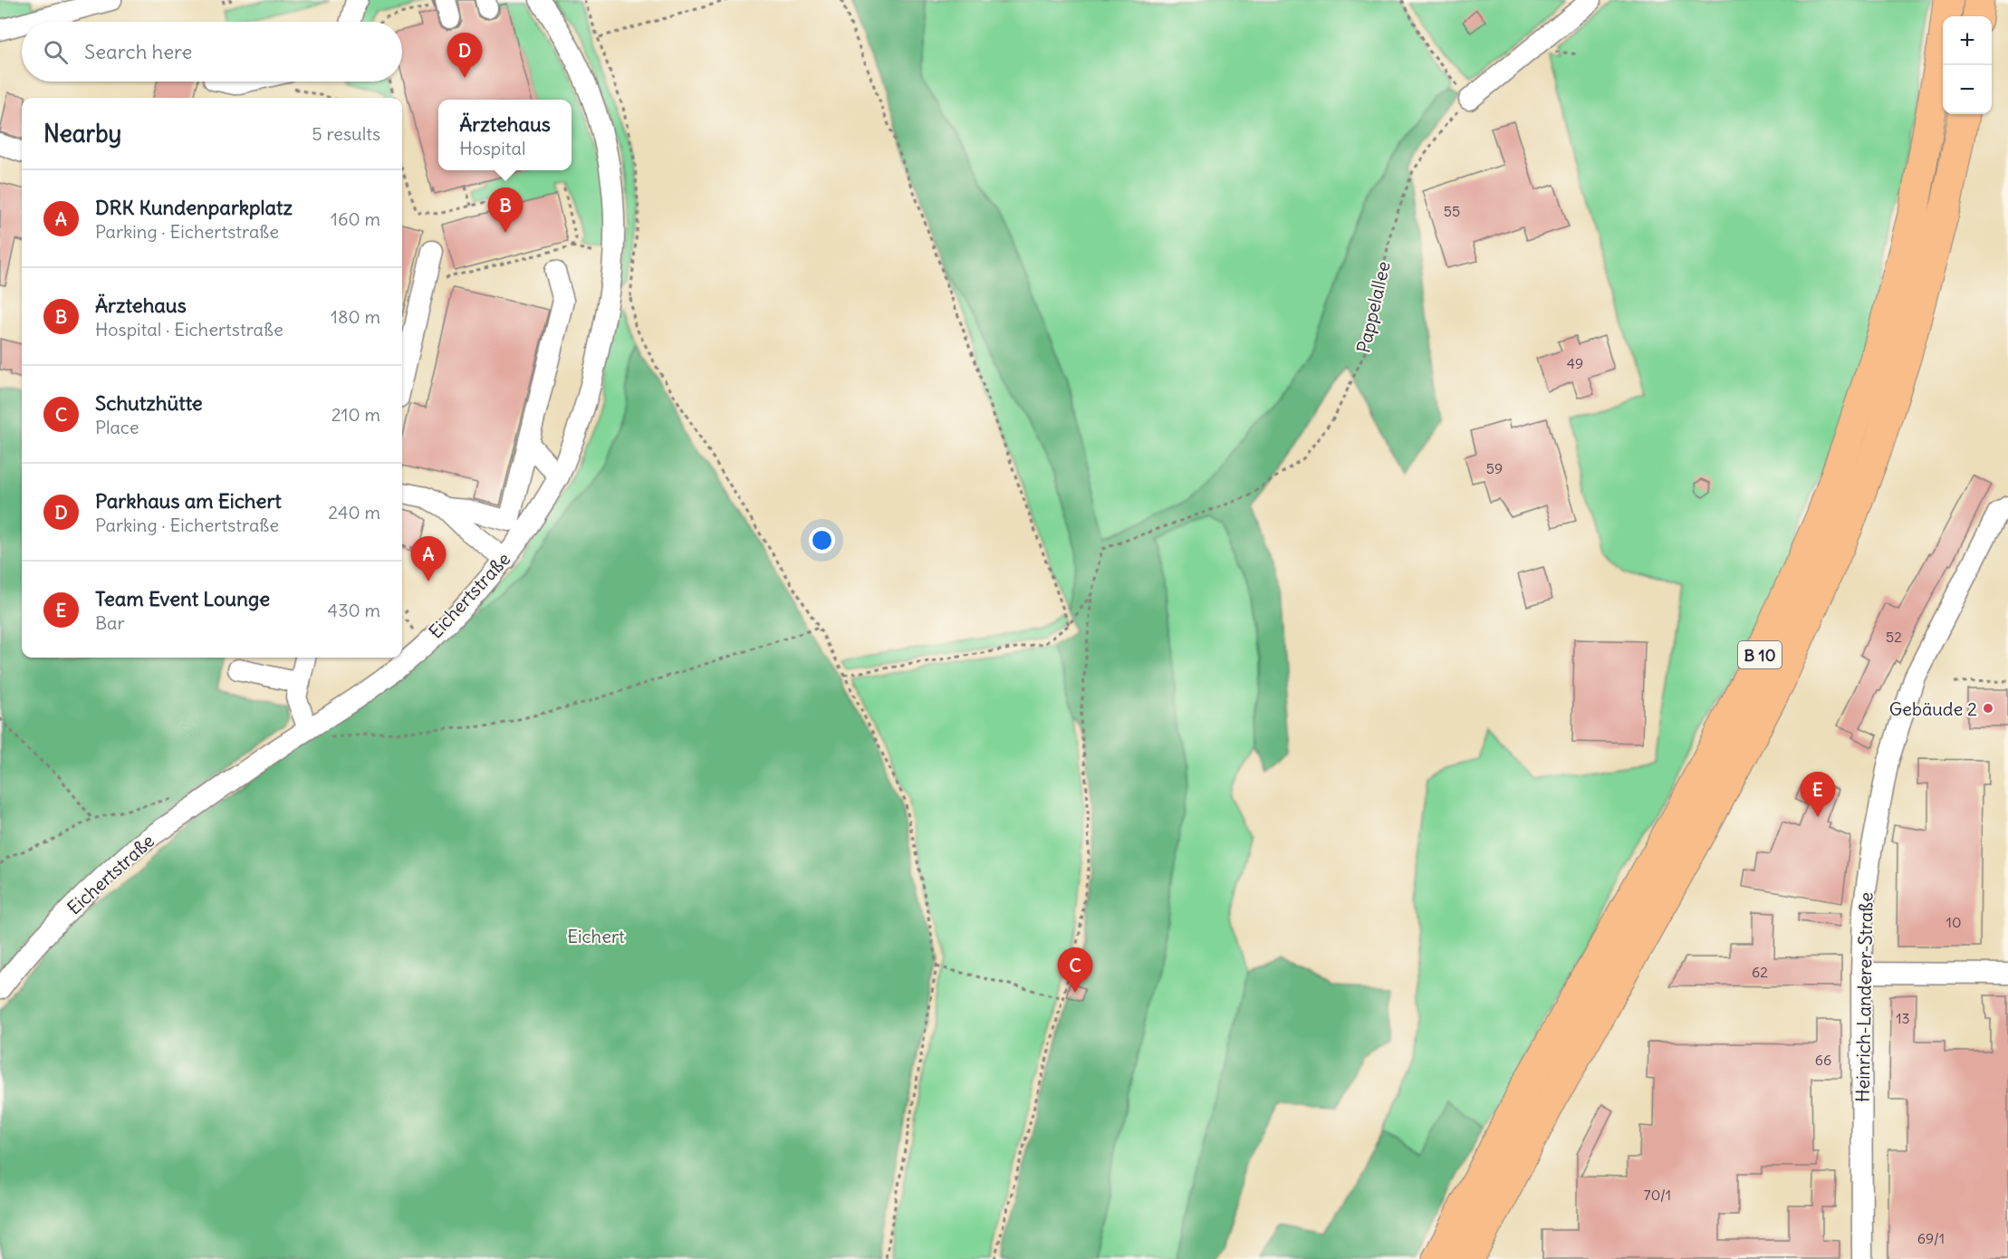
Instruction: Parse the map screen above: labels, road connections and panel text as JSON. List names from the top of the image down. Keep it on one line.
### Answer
{"streets":{"highway":["B 10"],"street":["Eichertstraße","Heinrich-Landerer-Straße"],"path":["Pappelallee"]},"parks":["Eichert"],"places":["Gebäude 2"],"house_numbers":["55","49","59","52","10","62","13","66","70/1","69/1"],"page":{"map_buttons":["+","−"],"search":"Search here","pins":["D","B","A","E","C"],"heading":["Nearby","5 results"],"popup":["Ärztehaus","Hospital"],"list":[{"mark":"A","name":"DRK Kundenparkplatz","note":"Parking · Eichertstraße","value":"160 m"},{"mark":"B","name":"Ärztehaus","note":"Hospital · Eichertstraße","value":"180 m"},{"mark":"C","name":"Schutzhütte","note":"Place","value":"210 m"},{"mark":"D","name":"Parkhaus am Eichert","note":"Parking · Eichertstraße","value":"240 m"},{"mark":"E","name":"Team Event Lounge","note":"Bar","value":"430 m"}]}}
